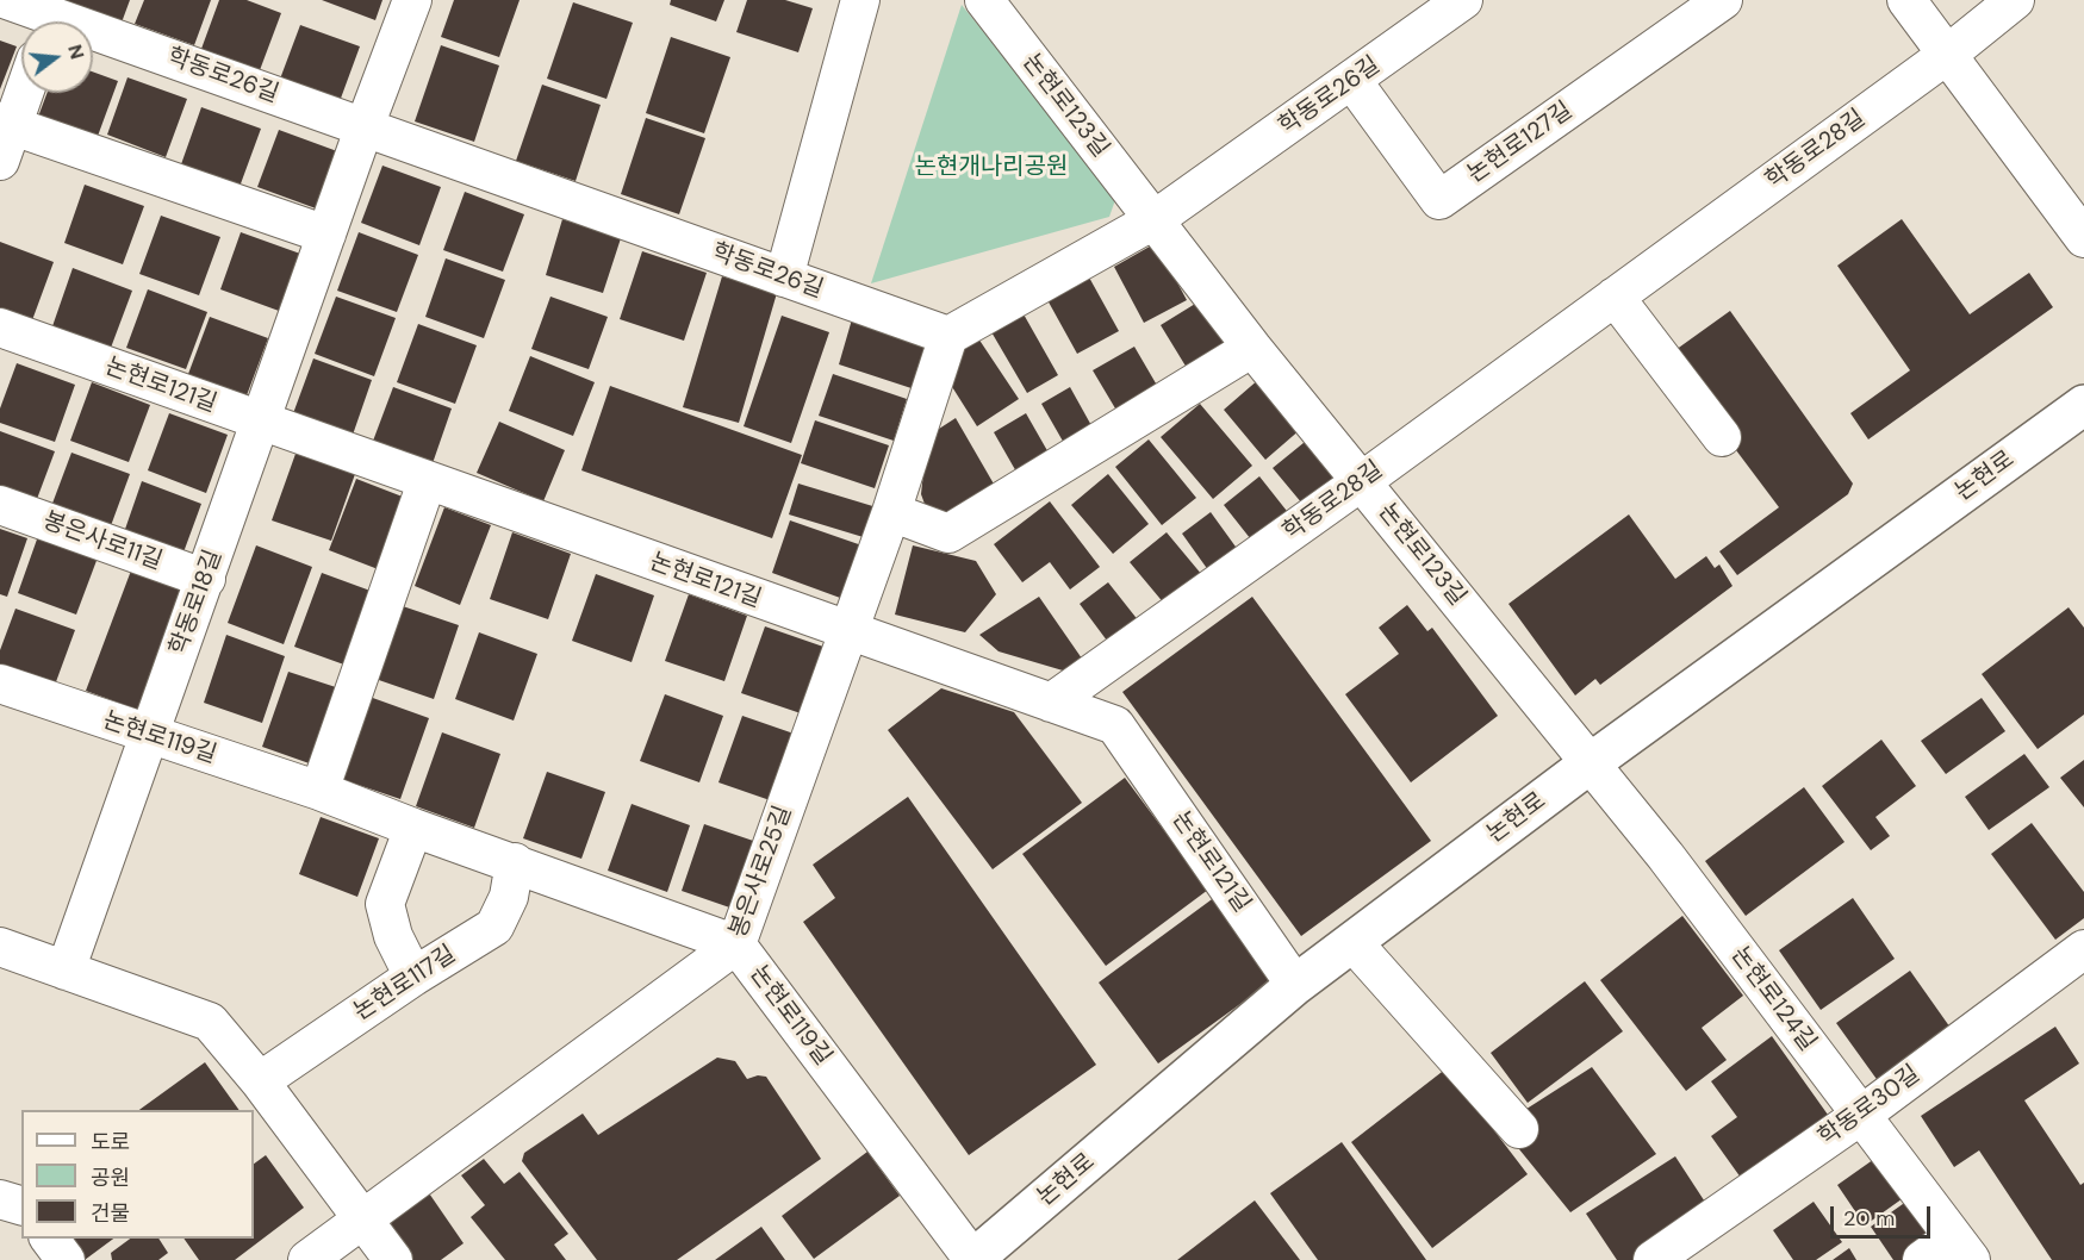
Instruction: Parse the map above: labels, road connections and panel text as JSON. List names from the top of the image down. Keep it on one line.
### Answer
{"streets":{"main road":["논현로"],"street":["학동로26길","논현로123길","논현로127길","학동로28길","논현로121길","봉은사로11길","학동로18길","논현로119길","봉은사로25길","논현로117길","논현로124길","학동로30길"]},"crossings":[["학동로26길","논현로123길"],["학동로26길","논현로127길"],["학동로26길","학동로18길"],["학동로26길","봉은사로25길"],["논현로123길","학동로28길"],["논현로123길","논현로"],["논현로123길","논현로124길"],["학동로28길","논현로121길"],["논현로121길","논현로"],["논현로121길","학동로18길"],["논현로121길","봉은사로25길"],["논현로","논현로119길"],["논현로","논현로124길"],["봉은사로11길","학동로18길"],["학동로18길","논현로119길"],["논현로119길","봉은사로25길"],["논현로119길","논현로117길"],["논현로124길","학동로30길"]],"parks":["논현개나리공원"],"legend":["도로","공원","건물"],"scale_bar":"20 m","north":"right"}
